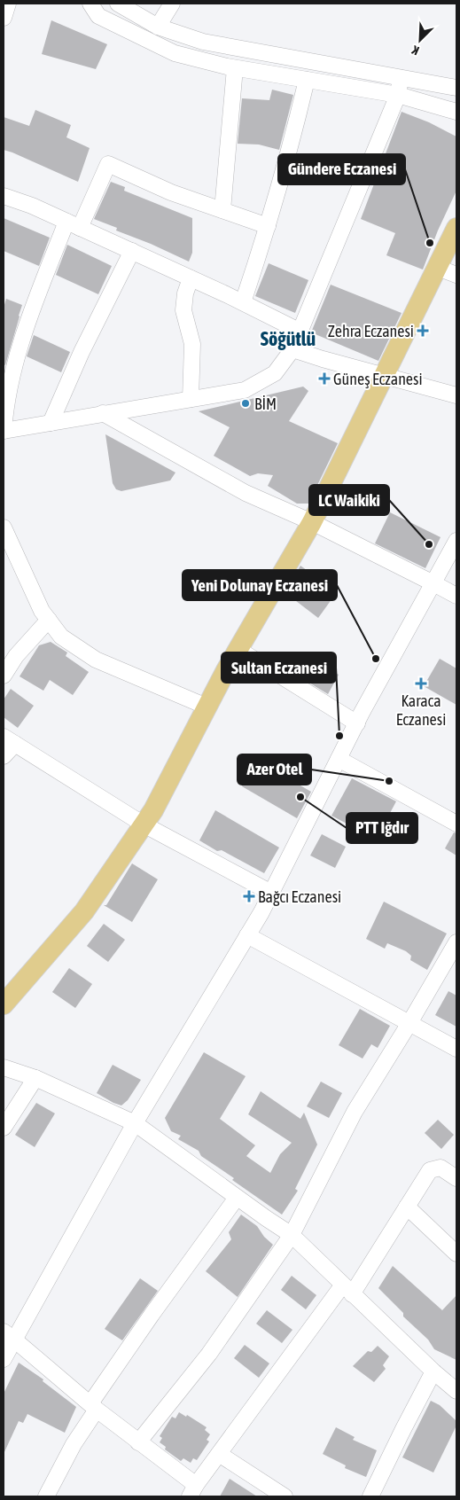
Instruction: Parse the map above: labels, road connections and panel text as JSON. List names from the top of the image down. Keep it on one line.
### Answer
{"districts":["Söğütlü"],"places":{"other":["Gündere Eczanesi","BİM","LC Waikiki","Yeni Dolunay Eczanesi","Sultan Eczanesi","Azer Otel","PTT Iğdır"],"health":["Zehra Eczanesi","Güneş Eczanesi","Karaca Eczanesi","Bağcı Eczanesi"]},"north":"bottom left"}
